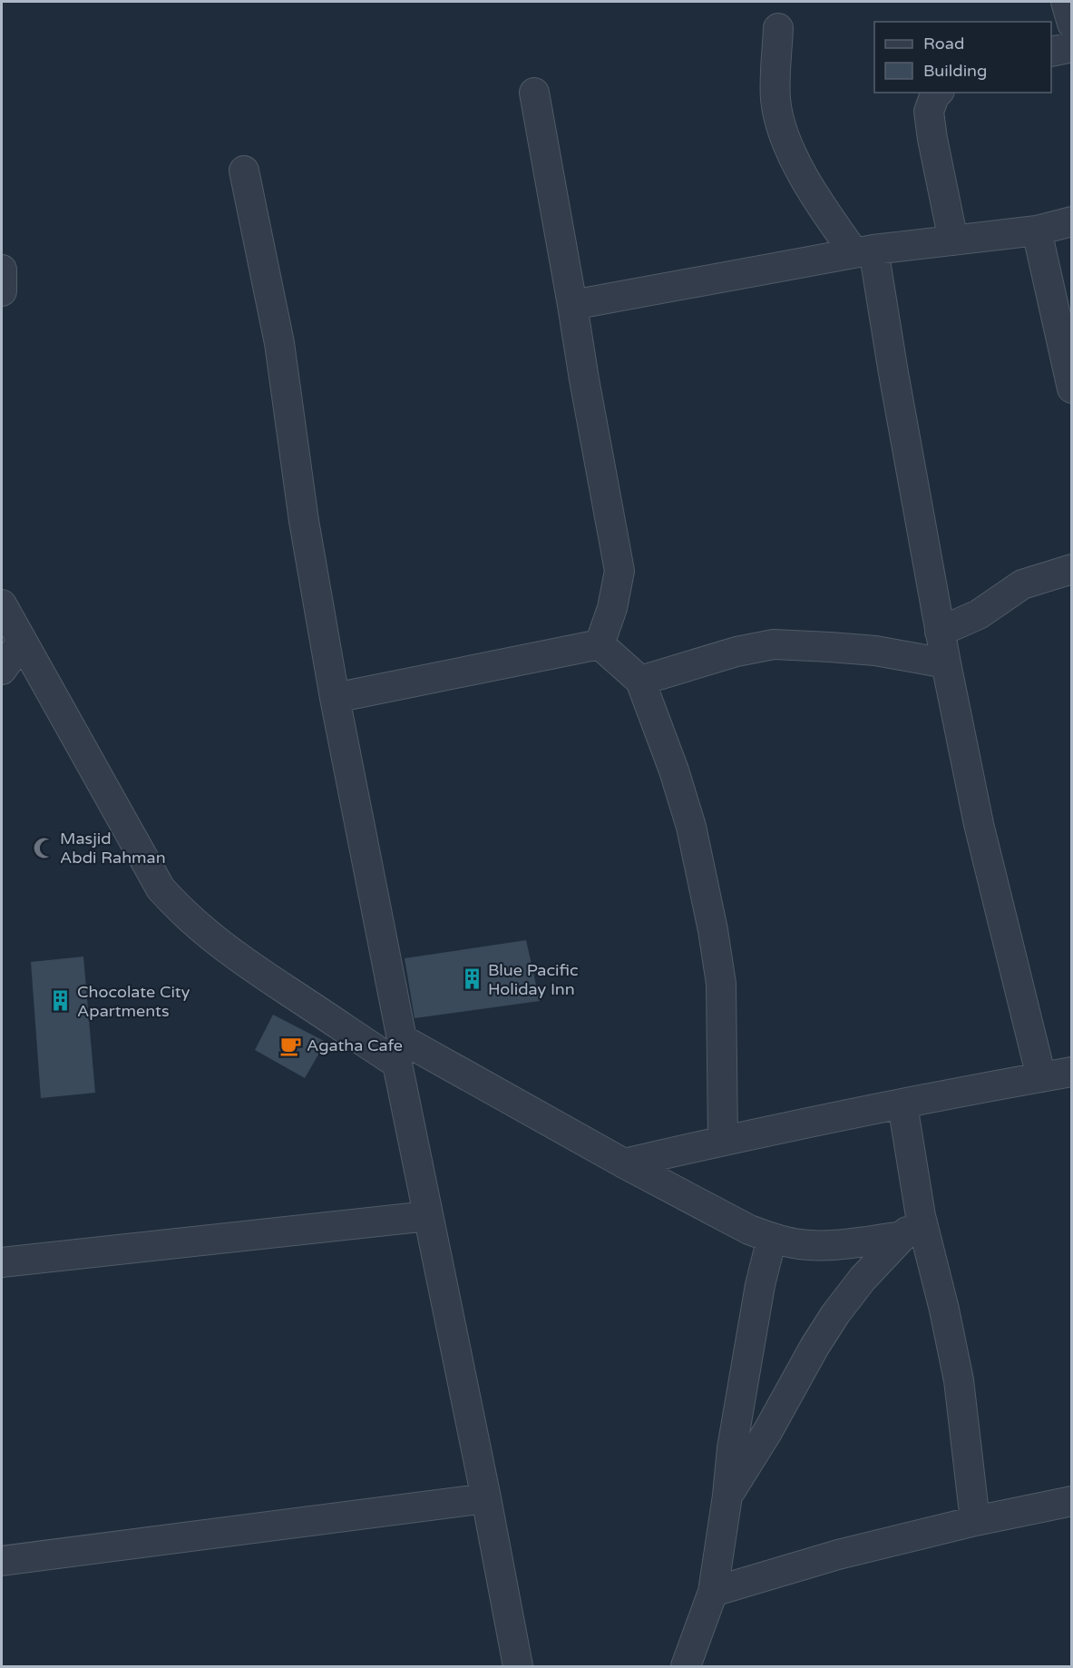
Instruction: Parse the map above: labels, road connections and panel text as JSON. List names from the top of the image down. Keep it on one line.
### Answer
{"places":{"mosque":["Masjid Abdi Rahman"],"building":["Blue Pacific Holiday Inn","Chocolate City Apartments"],"cafe":["Agatha Cafe"]},"legend":["Road","Building"]}
